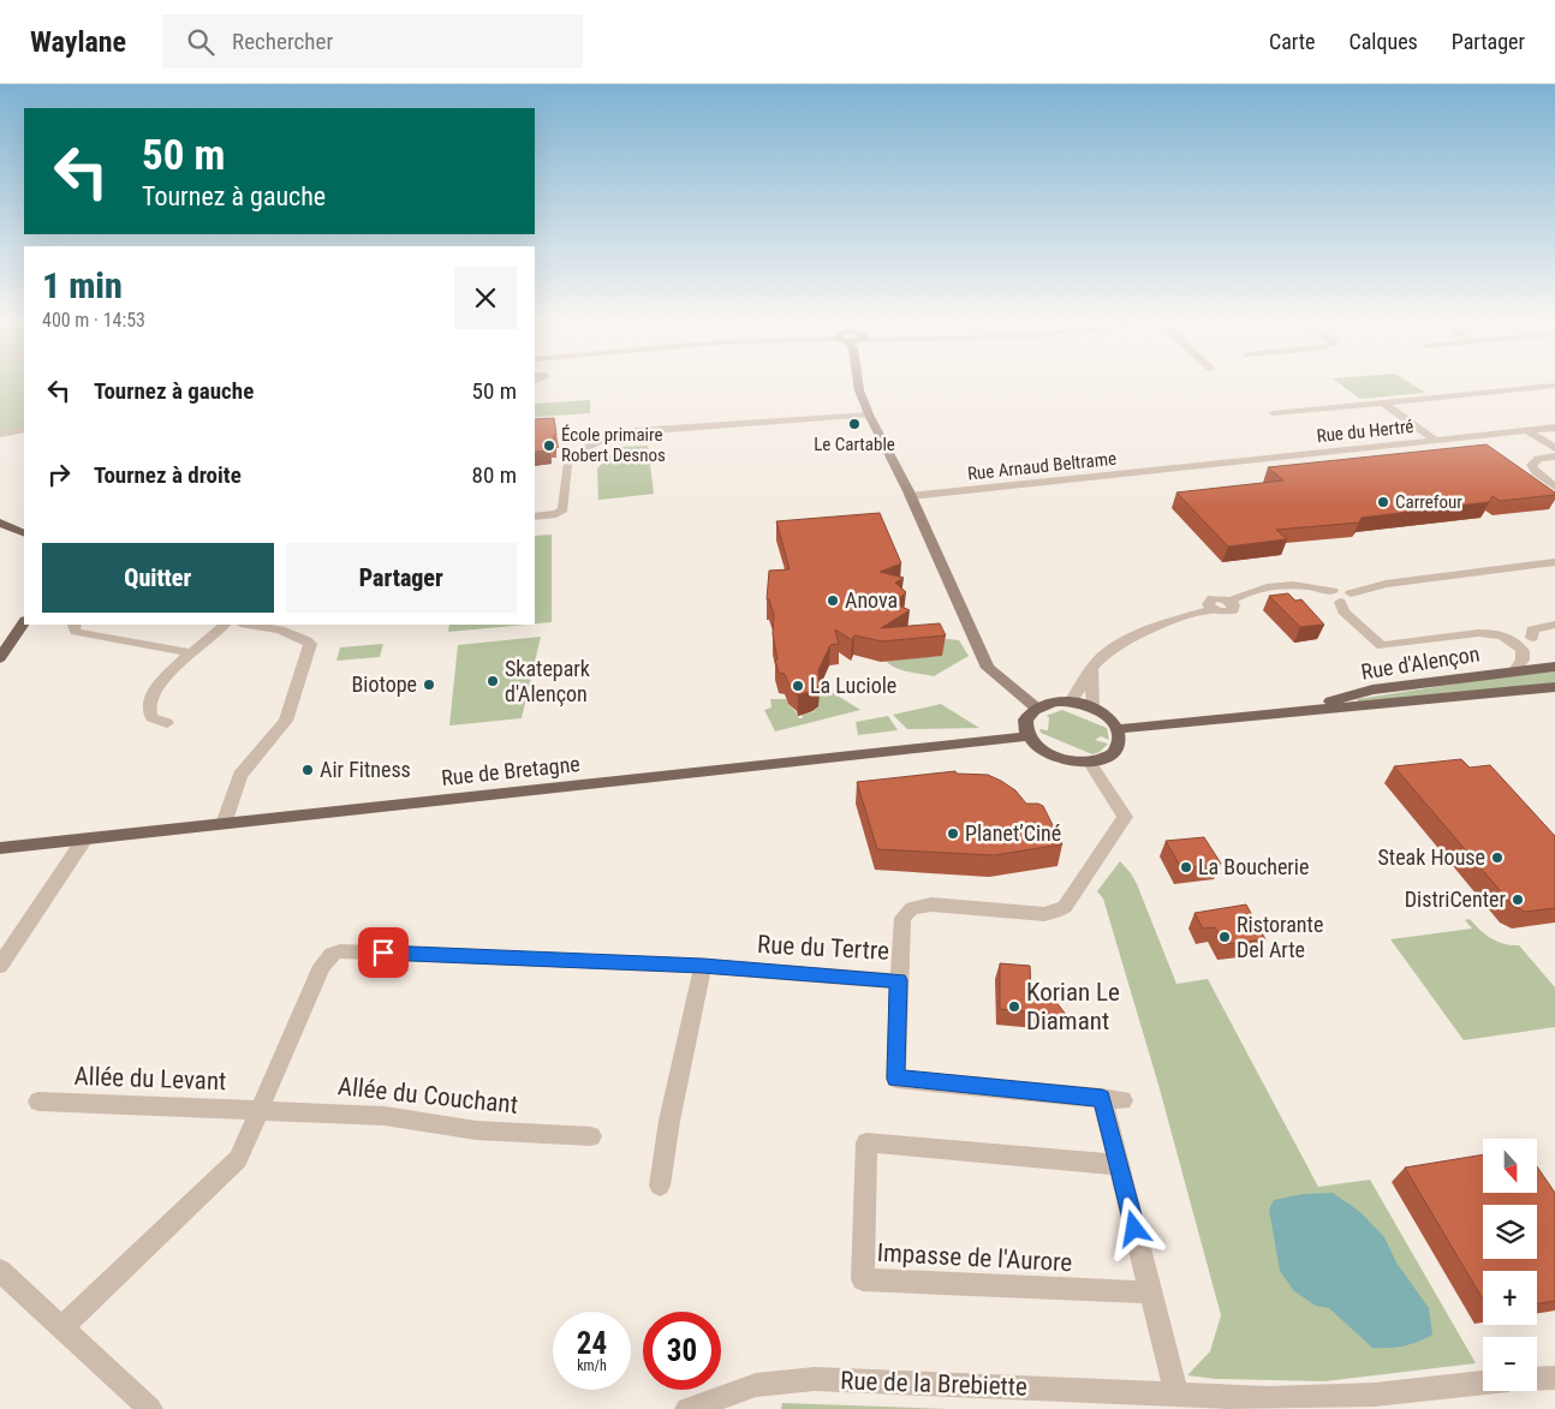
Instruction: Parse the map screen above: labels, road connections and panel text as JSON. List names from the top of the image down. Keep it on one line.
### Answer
{"streets":{"main road":["Rue d'Alençon","Rue de Bretagne"],"street":["Rue du Hertré","Rue Arnaud Beltrame","Rue du Tertre","Allée du Levant","Allée du Couchant","Impasse de l'Aurore","Rue de la Brebiette"]},"crossings":[["Rue du Hertré","Rue Arnaud Beltrame"],["Rue d'Alençon","Rue de Bretagne"],["Rue d'Alençon","Rue du Tertre"],["Rue de Bretagne","Rue du Tertre"],["Rue du Tertre","Allée du Levant"],["Rue du Tertre","Allée du Couchant"],["Allée du Levant","Allée du Couchant"]],"places":["Le Cartable","École primaire Robert Desnos","Carrefour","Anova","Skatepark d'Alençon","Biotope","La Luciole","Air Fitness","Planet’Ciné","Steak House","La Boucherie","DistriCenter","Ristorante Del Arte","Korian Le Diamant"],"north":"bottom","page":{"header":"Waylane","search":"Rechercher","nav":["Carte","Calques","Partager"],"turn":["50 m","Tournez à gauche"],"heading":["1 min","400 m · 14:53"],"list":[{"name":"Tournez à gauche","value":"50 m"},{"name":"Tournez à droite","value":"80 m"}],"buttons":["Quitter","Partager"],"map_buttons":["+","−"],"speed":"24 km/h","limit":"30"}}
